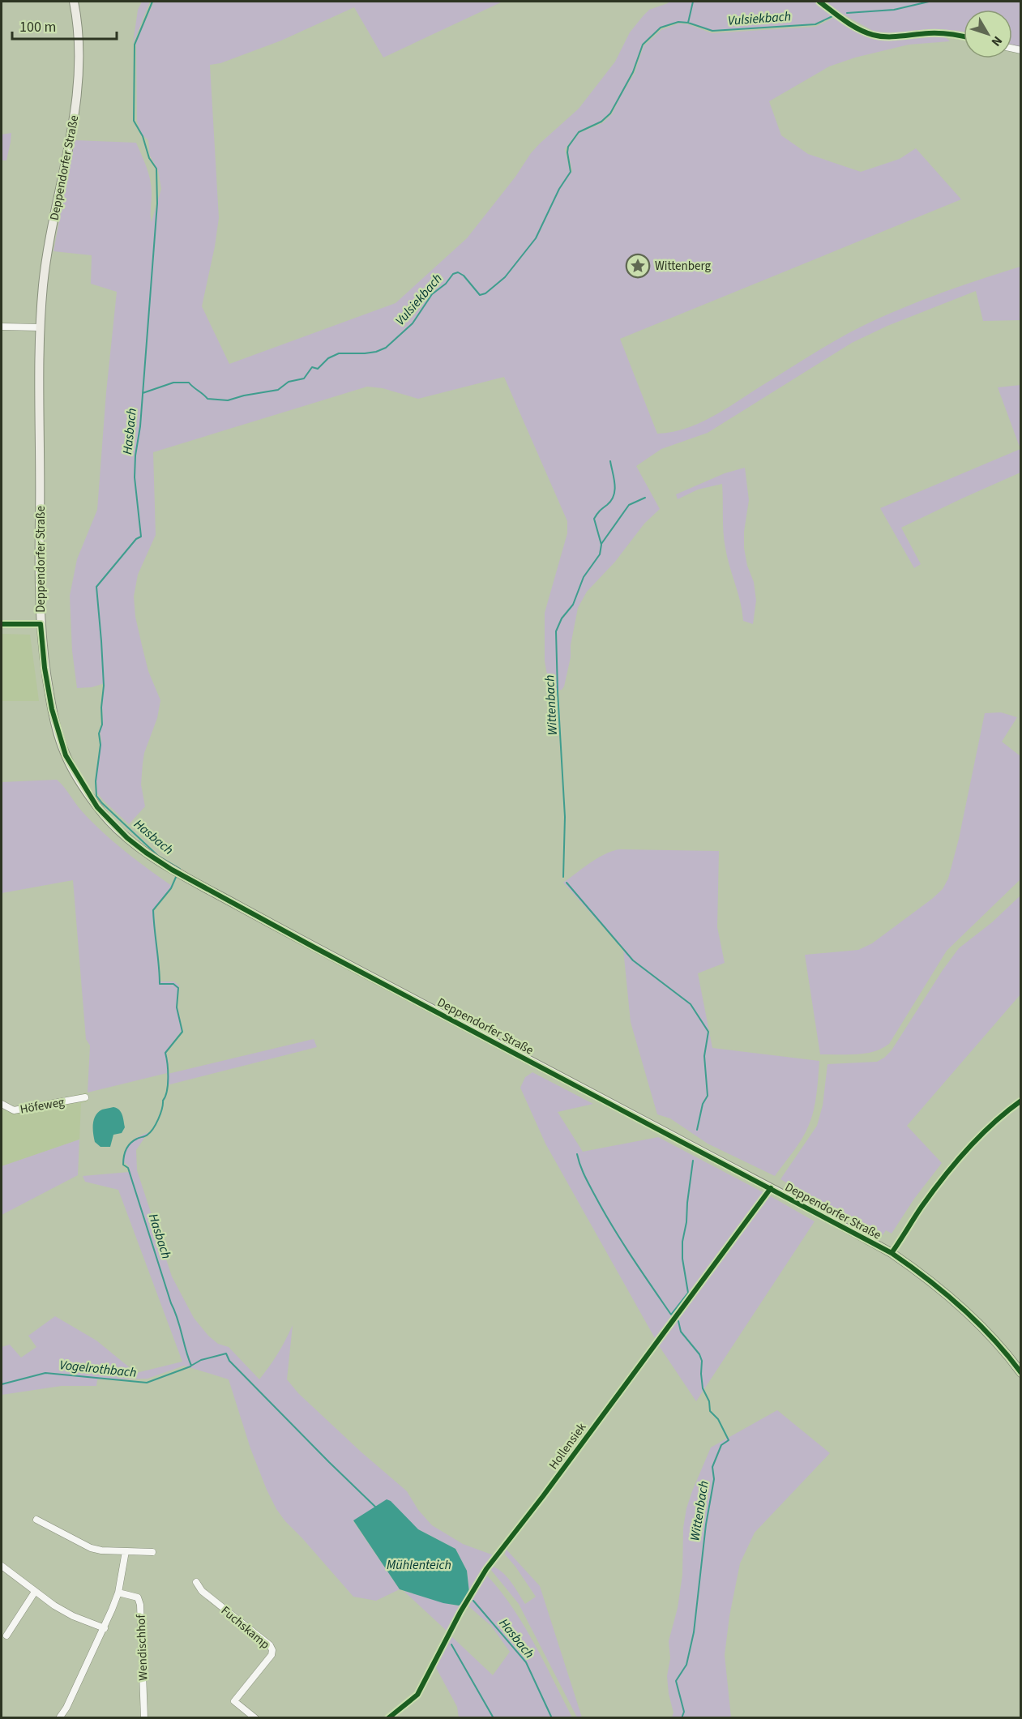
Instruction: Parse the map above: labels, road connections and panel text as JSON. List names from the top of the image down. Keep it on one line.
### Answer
{"streets":{"street":["Deppendorfer Straße","Höfeweg","Hollensiek","Fuchskamp","Wendischhof"]},"crossings":[["Deppendorfer Straße","Hollensiek"]],"water":["Vulsiekbach","Hasbach","Wittenbach","Vogelrothbach","Mühlenteich"],"places":{"place":["Wittenberg"]},"scale_bar":"100 m","north":"bottom right"}
